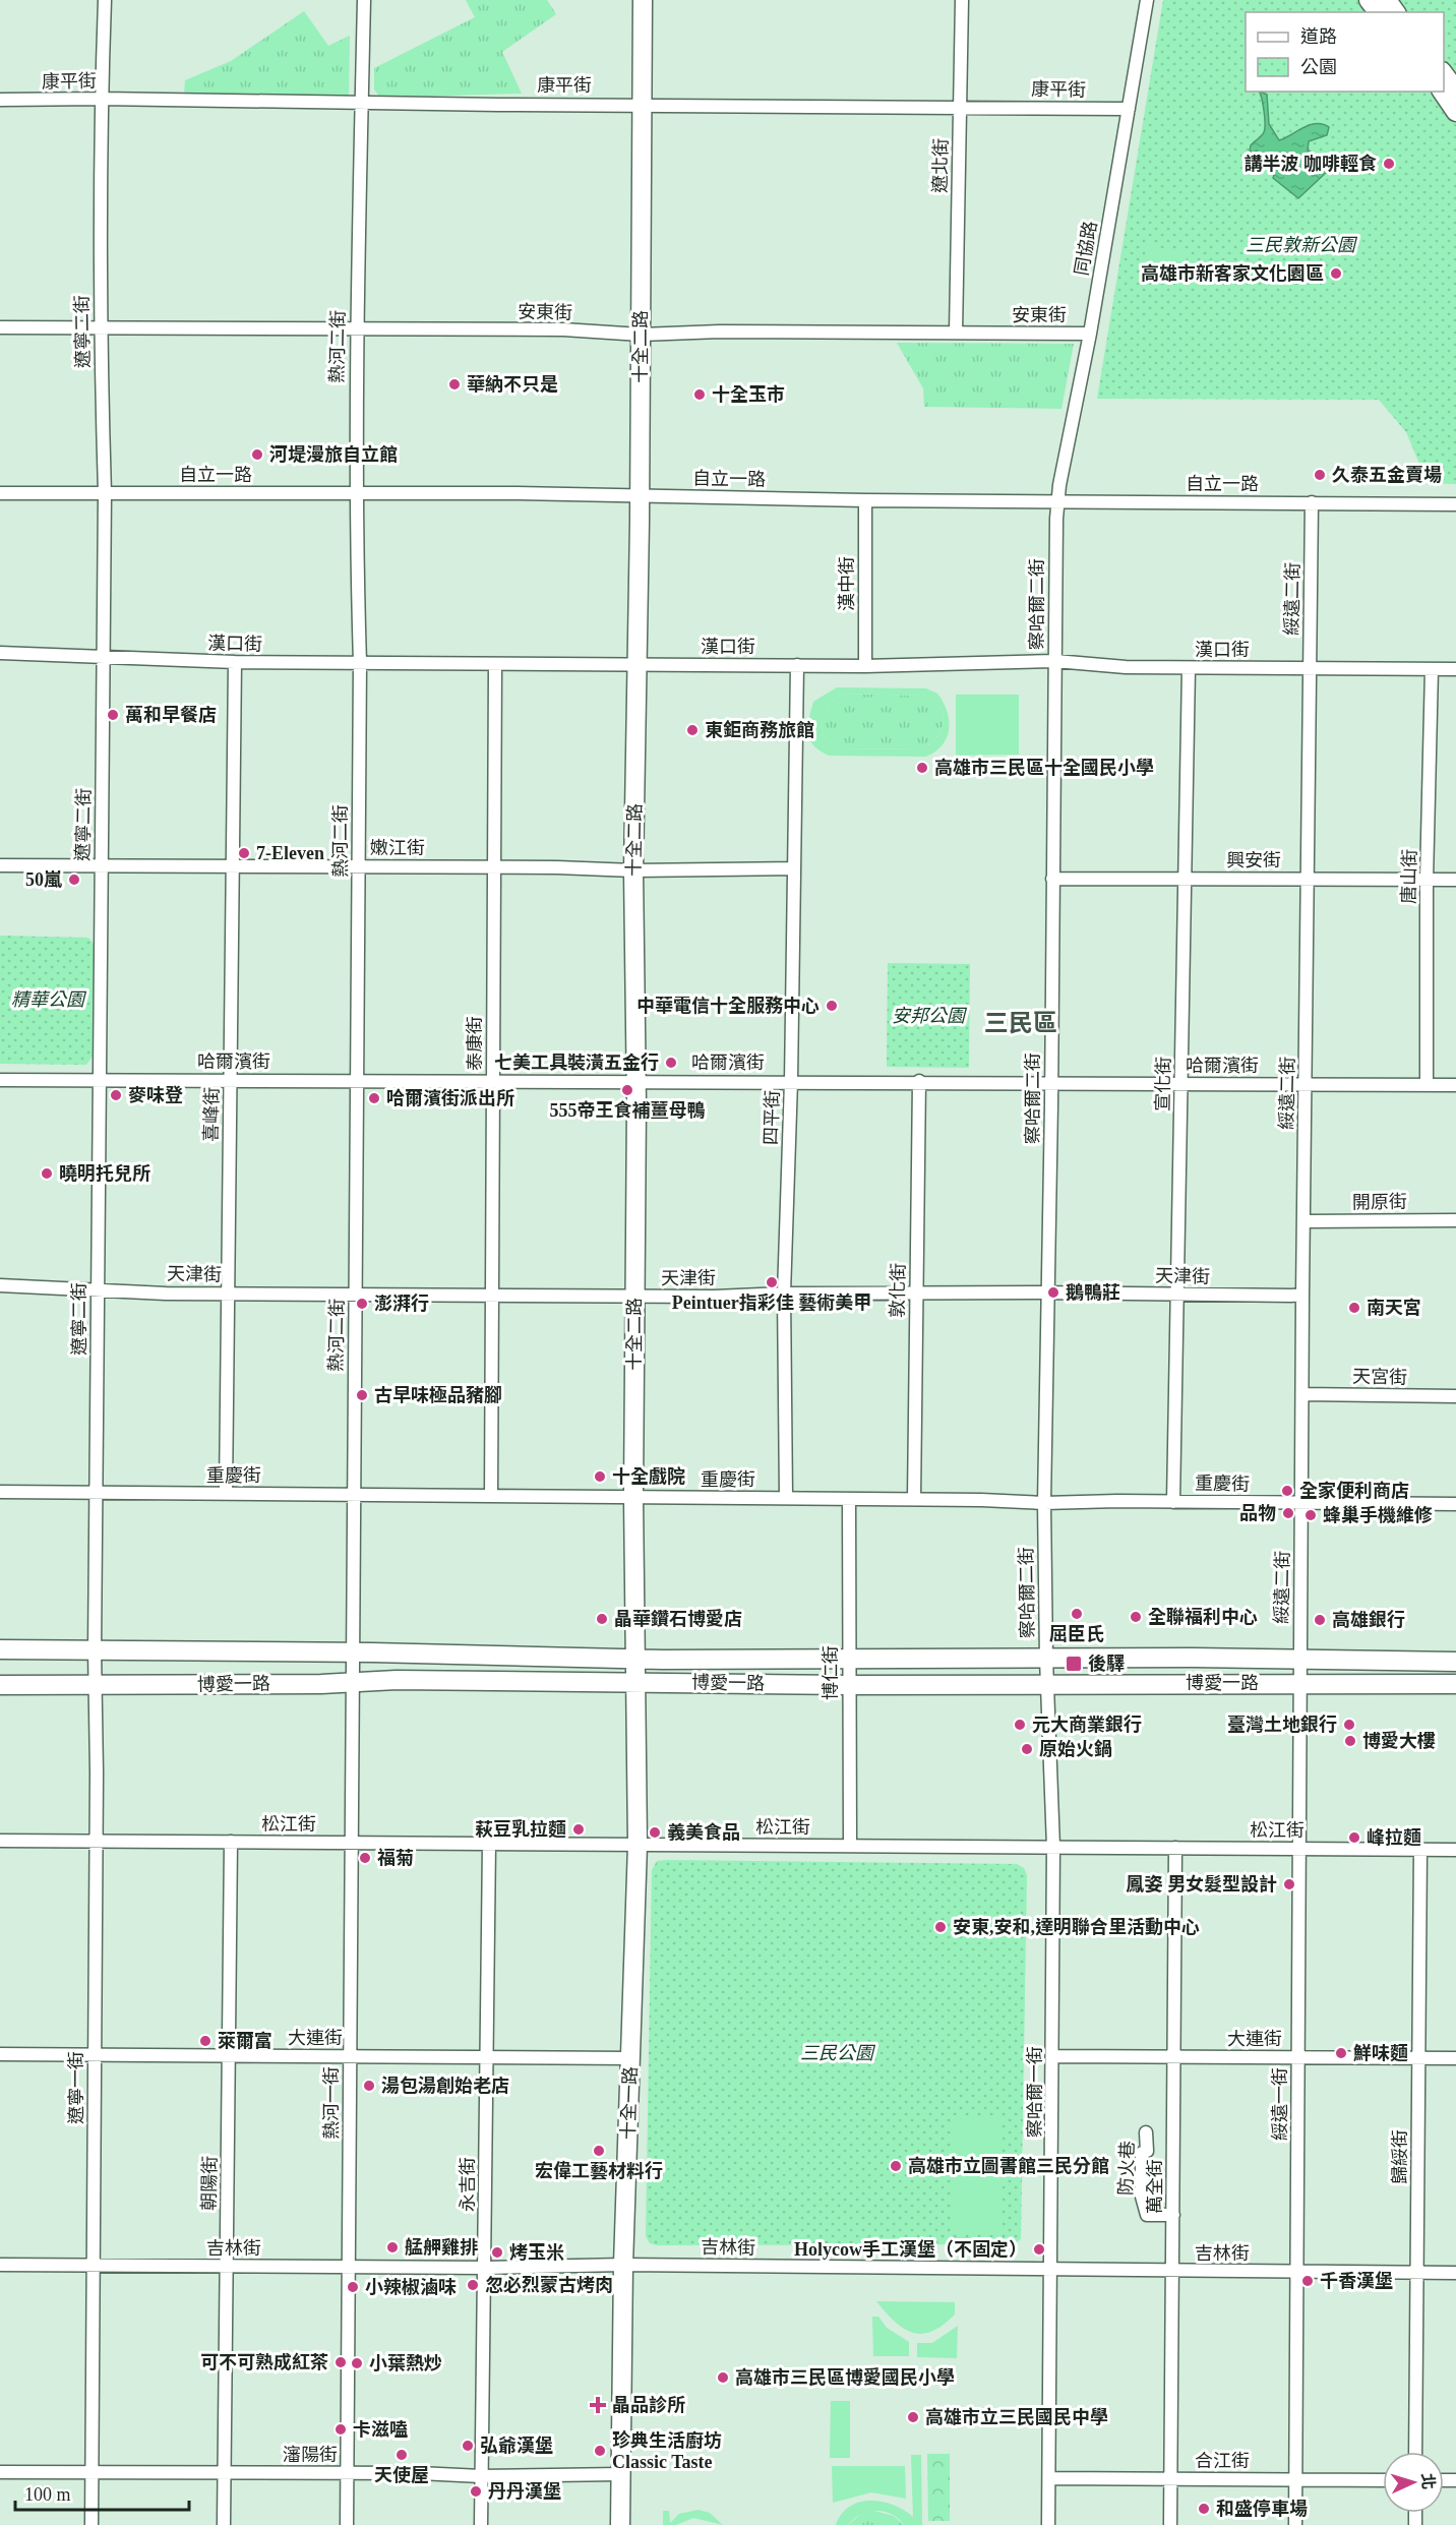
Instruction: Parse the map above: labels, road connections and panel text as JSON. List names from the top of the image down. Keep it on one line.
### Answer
{"streets":{"main road":["十全二路","博愛一路","十全一路"],"street":["康平街","遼北街","同協路","安東街","遼寧二街","熱河二街","自立一路","漢中街","綏遠二街","察哈爾二街","漢口街","嫩江街","興安街","唐山街","泰康街","哈爾濱街","宣化街","喜峰街","四平街","開原街","天津街","敦化街","天宮街","重慶街","博仁街","松江街","大連街","遼寧一街","察哈爾一街","熱河一街","綏遠一街","歸綏街","防火巷","朝陽街","永吉街","萬全街","吉林街","瀋陽街","合江街"]},"crossings":[["康平街","遼北街"],["康平街","同協路"],["康平街","遼寧二街"],["康平街","熱河二街"],["康平街","十全二路"],["遼北街","安東街"],["同協路","安東街"],["同協路","自立一路"],["同協路","察哈爾二街"],["安東街","遼寧二街"],["安東街","熱河二街"],["安東街","十全二路"],["遼寧二街","自立一路"],["遼寧二街","漢口街"],["遼寧二街","嫩江街"],["遼寧二街","哈爾濱街"],["遼寧二街","天津街"],["遼寧二街","重慶街"],["遼寧二街","博愛一路"],["遼寧二街","遼寧一街"],["熱河二街","自立一路"],["熱河二街","漢口街"],["熱河二街","嫩江街"],["熱河二街","哈爾濱街"],["熱河二街","天津街"],["熱河二街","重慶街"],["熱河二街","博愛一路"],["熱河二街","熱河一街"],["十全二路","自立一路"],["十全二路","漢口街"],["十全二路","嫩江街"],["十全二路","哈爾濱街"],["十全二路","天津街"],["十全二路","重慶街"],["十全二路","博愛一路"],["十全二路","十全一路"],["自立一路","漢中街"],["自立一路","綏遠二街"],["自立一路","察哈爾二街"],["漢中街","漢口街"],["綏遠二街","漢口街"],["綏遠二街","興安街"],["綏遠二街","哈爾濱街"],["綏遠二街","開原街"],["綏遠二街","天津街"],["綏遠二街","天宮街"],["綏遠二街","重慶街"],["綏遠二街","博愛一路"],["綏遠二街","綏遠一街"],["察哈爾二街","漢口街"],["察哈爾二街","興安街"],["察哈爾二街","哈爾濱街"],["察哈爾二街","天津街"],["察哈爾二街","重慶街"],["察哈爾二街","博愛一路"],["察哈爾二街","察哈爾一街"],["漢口街","唐山街"],["漢口街","泰康街"],["漢口街","宣化街"],["漢口街","喜峰街"],["漢口街","四平街"],["嫩江街","泰康街"],["嫩江街","喜峰街"],["嫩江街","四平街"],["興安街","唐山街"],["興安街","宣化街"],["唐山街","哈爾濱街"],["泰康街","哈爾濱街"],["泰康街","天津街"],["泰康街","重慶街"],["哈爾濱街","宣化街"],["哈爾濱街","喜峰街"],["哈爾濱街","四平街"],["哈爾濱街","敦化街"],["宣化街","天津街"],["宣化街","重慶街"],["喜峰街","天津街"],["喜峰街","重慶街"],["四平街","天津街"],["四平街","重慶街"],["天津街","敦化街"],["敦化街","重慶街"],["重慶街","博仁街"],["博仁街","博愛一路"],["博仁街","松江街"],["博愛一路","遼寧一街"],["博愛一路","察哈爾一街"],["博愛一路","熱河一街"],["博愛一路","十全一路"],["博愛一路","綏遠一街"],["松江街","遼寧一街"],["松江街","察哈爾一街"],["松江街","熱河一街"],["松江街","十全一路"],["松江街","綏遠一街"],["松江街","歸綏街"],["松江街","朝陽街"],["松江街","永吉街"],["松江街","萬全街"],["大連街","遼寧一街"],["大連街","察哈爾一街"],["大連街","熱河一街"],["大連街","十全一路"],["大連街","綏遠一街"],["大連街","歸綏街"],["大連街","朝陽街"],["大連街","永吉街"],["大連街","萬全街"],["遼寧一街","吉林街"],["遼寧一街","瀋陽街"],["察哈爾一街","吉林街"],["察哈爾一街","合江街"],["熱河一街","吉林街"],["熱河一街","瀋陽街"],["十全一路","吉林街"],["十全一路","瀋陽街"],["綏遠一街","吉林街"],["綏遠一街","合江街"],["歸綏街","吉林街"],["防火巷","萬全街"],["朝陽街","吉林街"],["朝陽街","瀋陽街"],["永吉街","吉林街"],["永吉街","瀋陽街"],["萬全街","吉林街"],["萬全街","合江街"]],"districts":["三民區"],"parks":["三民敦新公園","精華公園","安邦公園","三民公園"],"places":{"other":["講半波 咖啡輕食","高雄市新客家文化園區","華納不只是","十全玉市","河堤漫旅自立館","久泰五金賣場","萬和早餐店","東鉅商務旅館","高雄市三民區十全國民小學","7-Eleven","50嵐","中華電信十全服務中心","七美工具裝潢五金行","555帝王食補薑母鴨","麥味登","哈爾濱街派出所","曉明托兒所","Peintuer指彩佳 藝術美甲","鵝鴨莊","澎湃行","南天宮","古早味極品豬腳","十全戲院","全家便利商店","品物","蜂巢手機維修","屈臣氏","全聯福利中心","晶華鑽石博愛店","高雄銀行","元大商業銀行","臺灣土地銀行","博愛大樓","原始火鍋","萩豆乳拉麵","義美食品","峰拉麵","福菊","鳳姿 男女髮型設計","安東,安和,達明聯合里活動中心","萊爾富","鮮味麵","湯包湯創始老店","宏偉工藝材料行","高雄市立圖書館三民分館","艋舺雞排","Holycow手工漢堡（不固定）","烤玉米","千香漢堡","忽必烈蒙古烤肉","小辣椒滷味","可不可熟成紅茶","小葉熱炒","高雄市三民區博愛國民小學","高雄市立三民國民中學","卡滋嗑","弘爺漢堡","珍典生活廚坊 Classic Taste","天使屋","丹丹漢堡","和盛停車場"],"transit":["後驛"],"health":["晶品診所"]},"legend":["道路","公園"],"scale_bar":"100 m","north":"right"}
